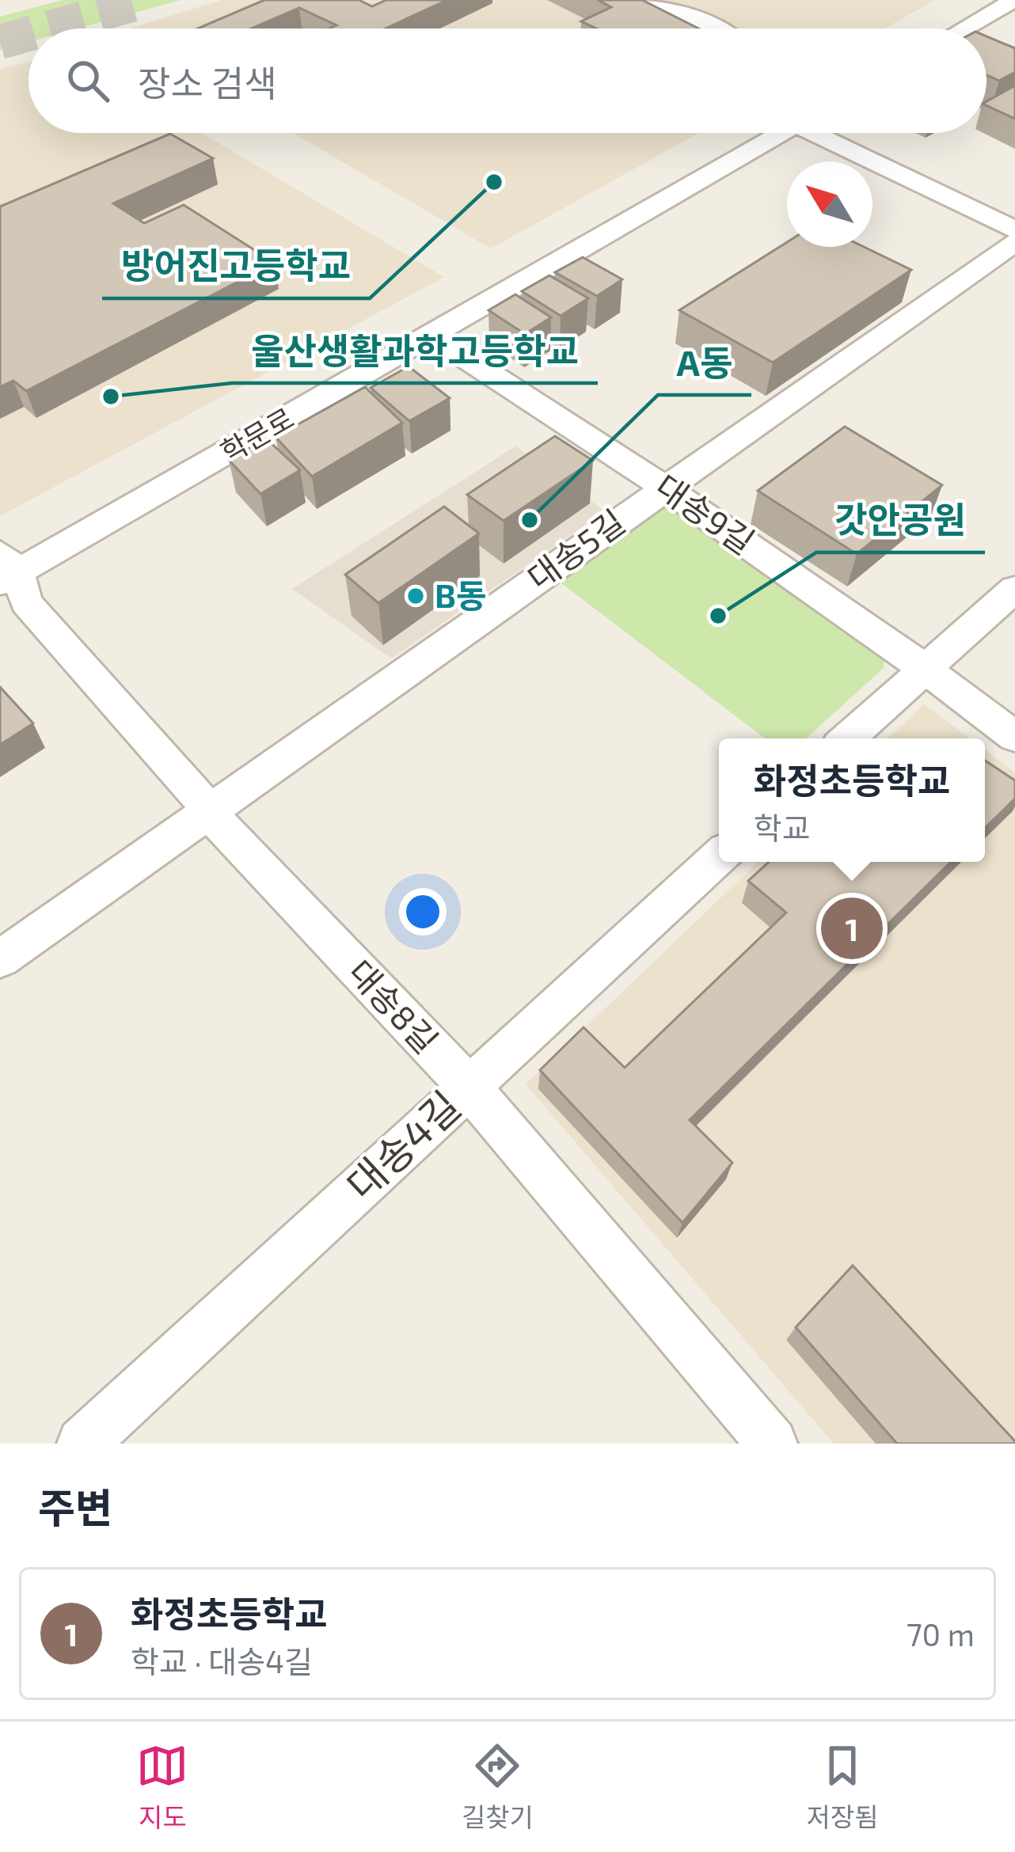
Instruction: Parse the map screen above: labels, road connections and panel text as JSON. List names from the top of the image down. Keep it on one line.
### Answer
{"streets":{"street":["학문로","대송9길","대송5길","대송8길","대송4길"]},"crossings":[["학문로","대송9길"],["학문로","대송8길"],["대송9길","대송5길"],["대송5길","대송8길"],["대송8길","대송4길"]],"places":["방어진고등학교","울산생활과학고등학교","A동","B동","갓안공원"],"north":"top left","page":{"search":"장소 검색","popup":["화정초등학교","학교"],"pins":"1","heading":"주변","list":[{"mark":"1","name":"화정초등학교","note":"학교 · 대송4길","value":"70 m"}],"nav":["지도","길찾기","저장됨"]}}
